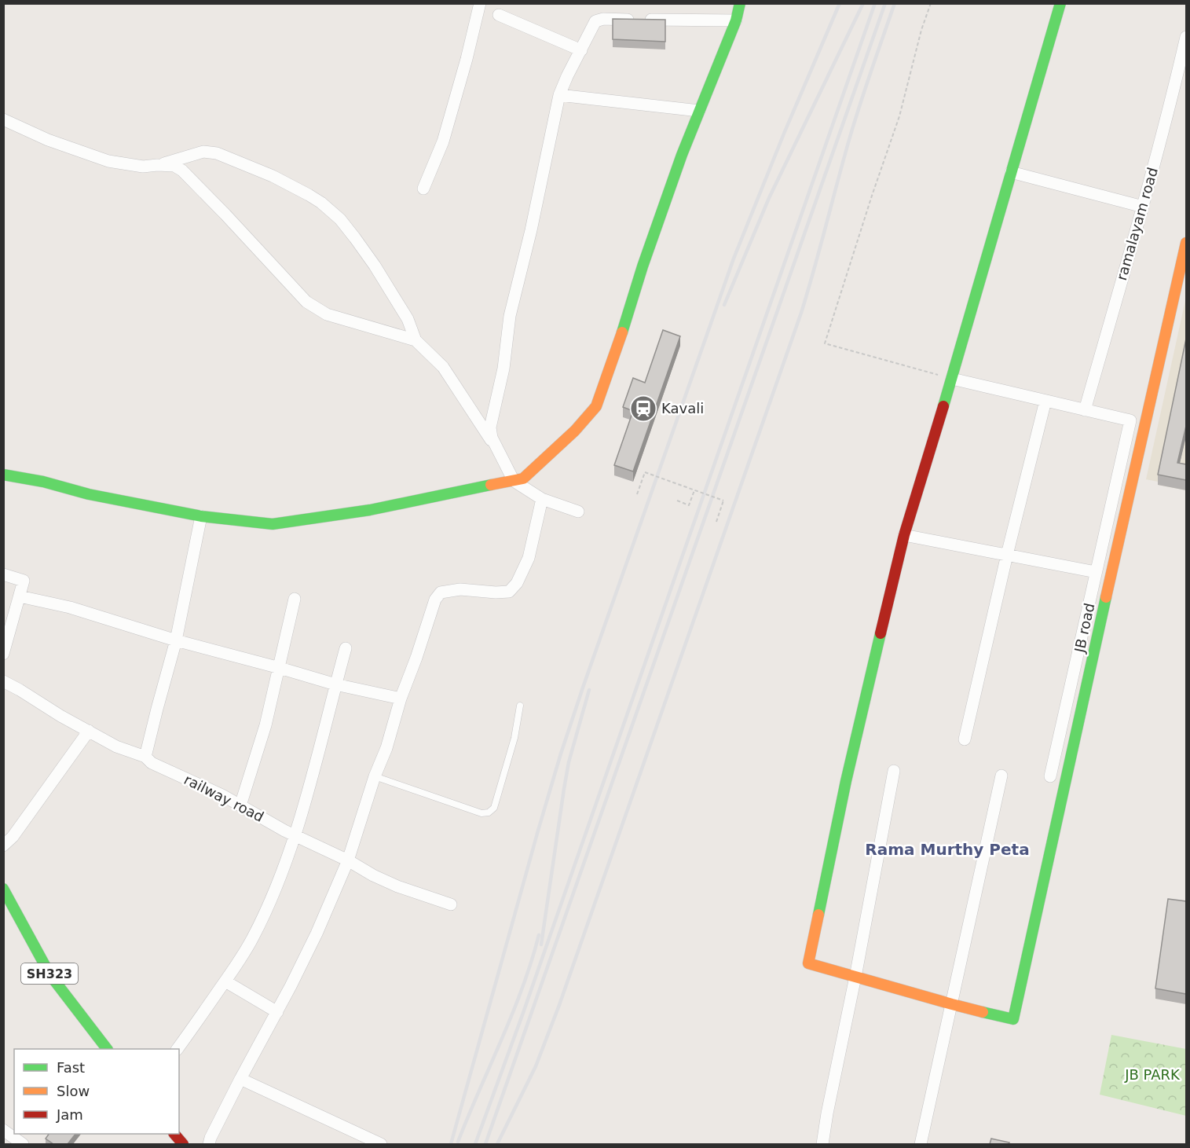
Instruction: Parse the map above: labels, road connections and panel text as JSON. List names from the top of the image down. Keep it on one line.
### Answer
{"streets":{"street":["ramalayam road","JB road","railway road","SH323"]},"districts":["Rama Murthy Peta"],"parks":["JB PARK"],"places":{"station":["Kavali"]},"legend":["Fast","Slow","Jam"]}
